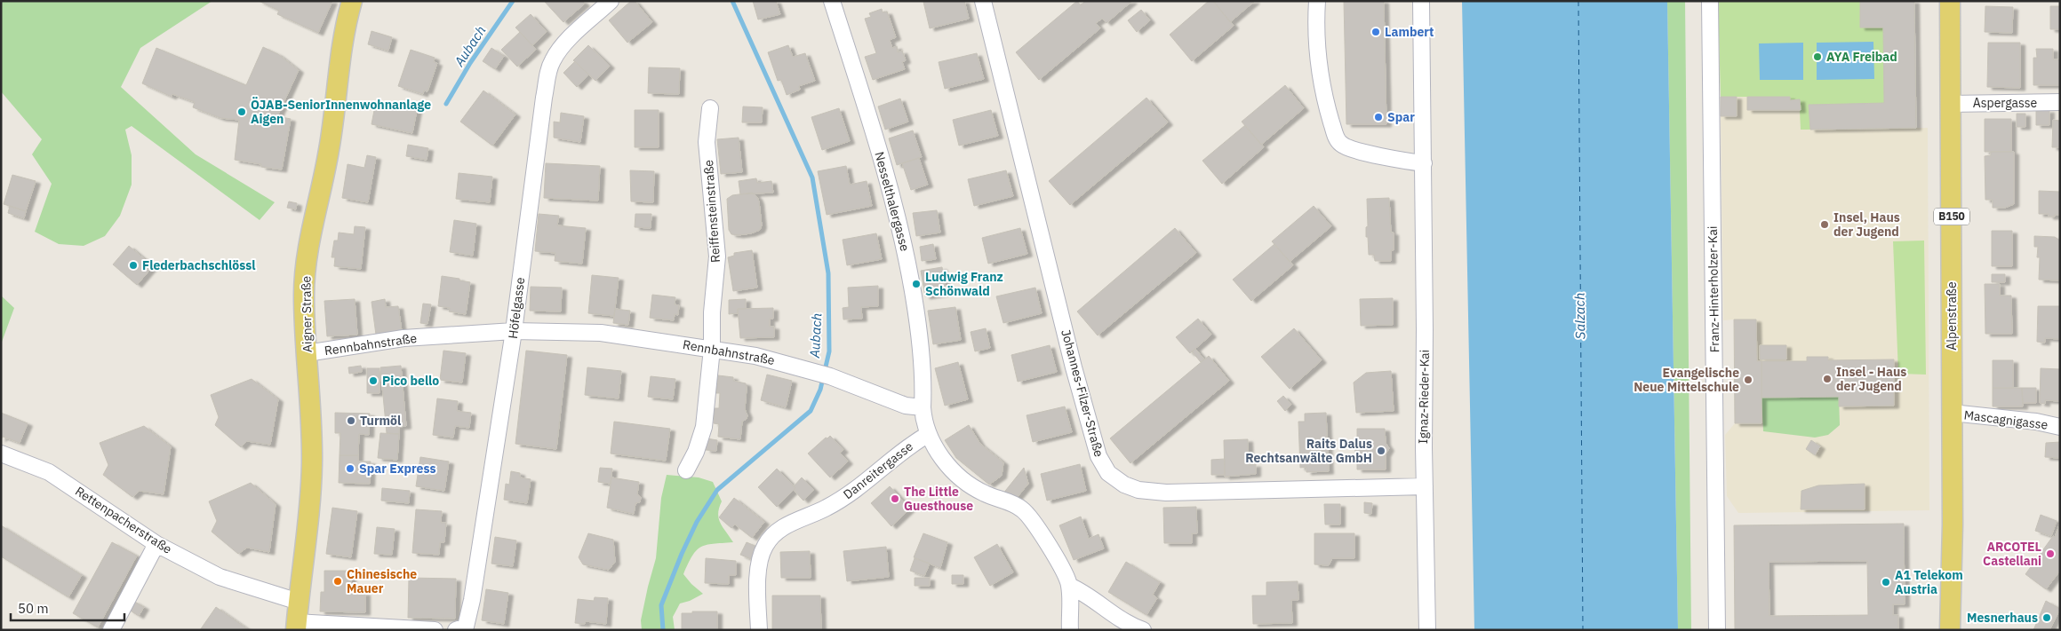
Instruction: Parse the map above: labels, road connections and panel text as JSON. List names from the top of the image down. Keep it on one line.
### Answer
{"streets":{"main road":["B150","Aigner Straße","Alpenstraße"],"street":["Aspergasse","Nesselthalergasse","Reiffensteinstraße","Franz-Hinterholzer-Kai","Höfelgasse","Rennbahnstraße","Johannes-Filzer-Straße","Ignaz-Rieder-Kai","Mascagnigasse","Danreitergasse","Rettenpacherstraße"]},"crossings":[["Aspergasse","Alpenstraße"],["Nesselthalergasse","Rennbahnstraße"],["Reiffensteinstraße","Rennbahnstraße"],["Höfelgasse","Rennbahnstraße"],["Aigner Straße","Rennbahnstraße"],["Aigner Straße","Rettenpacherstraße"],["Alpenstraße","Mascagnigasse"],["Johannes-Filzer-Straße","Ignaz-Rieder-Kai"]],"water":["Aubach","Salzach"],"places":["Lambert","AYA Freibad","ÖJAB-SeniorInnenwohnanlage Aigen","Spar","Insel, Haus der Jugend","Flederbachschlössl","Ludwig Franz Schönwald","Insel - Haus der Jugend","Evangelische Neue Mittelschule","Pico bello","Turmöl","Raits Dalus Rechtsanwälte GmbH","Spar Express","The Little Guesthouse","ARCOTEL Castellani","Chinesische Mauer","A1 Telekom Austria","Mesnerhaus"],"scale_bar":"50 m"}
